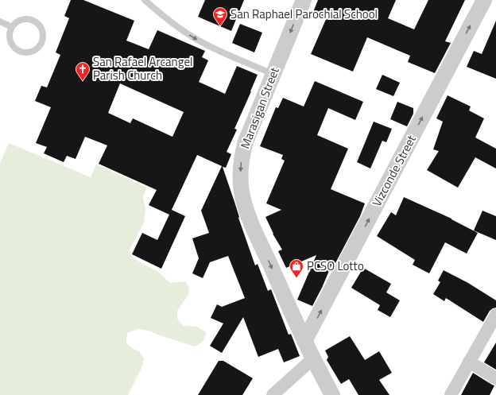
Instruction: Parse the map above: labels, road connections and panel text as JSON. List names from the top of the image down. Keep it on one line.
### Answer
{"streets":{"street":["Marasigan Street","Vizconde Street"]},"crossings":[["Marasigan Street","Vizconde Street"]],"one_way":["Marasigan Street","Vizconde Street"],"places":{"school or university":["San Raphael Parochial School"],"church":["San Rafael Arcangel Parish Church"],"shop":["PCSO Lotto"]}}
